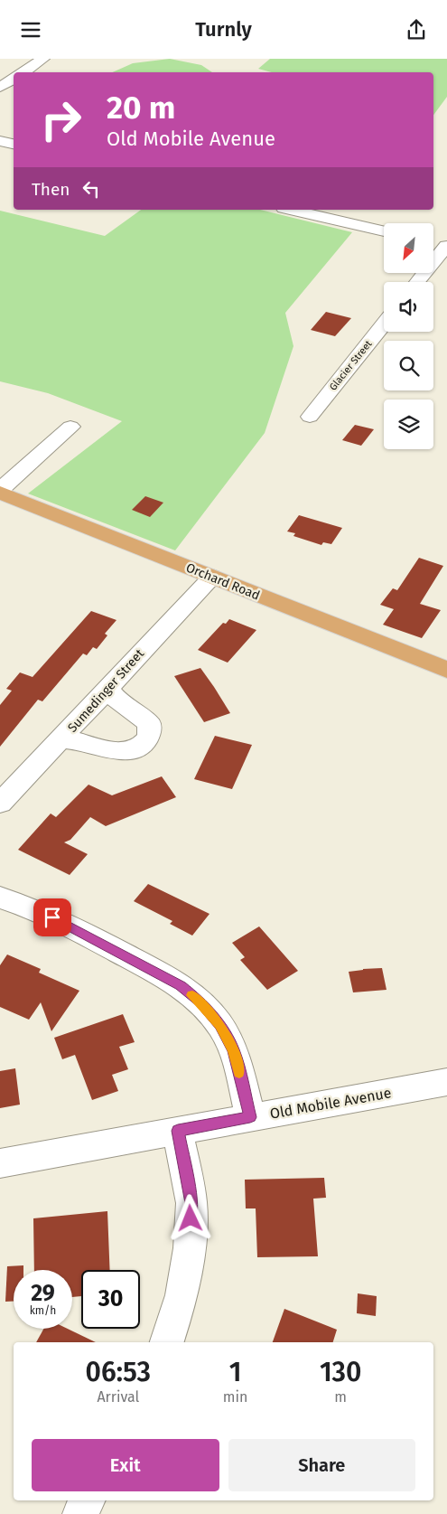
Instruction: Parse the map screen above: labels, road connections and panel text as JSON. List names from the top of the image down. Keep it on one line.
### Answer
{"streets":{"main road":["Orchard Road"],"street":["Glacier Street","Sumedinger Street","Old Mobile Avenue"]},"crossings":[["Orchard Road","Sumedinger Street"]],"north":"bottom left","page":{"header":"Turnly","turn":["20 m","Old Mobile Avenue"],"then":"Then","speed":"29 km/h","limit":"30","eta":["06:53","Arrival","1","min","130","m"],"buttons":["Exit","Share"]}}
